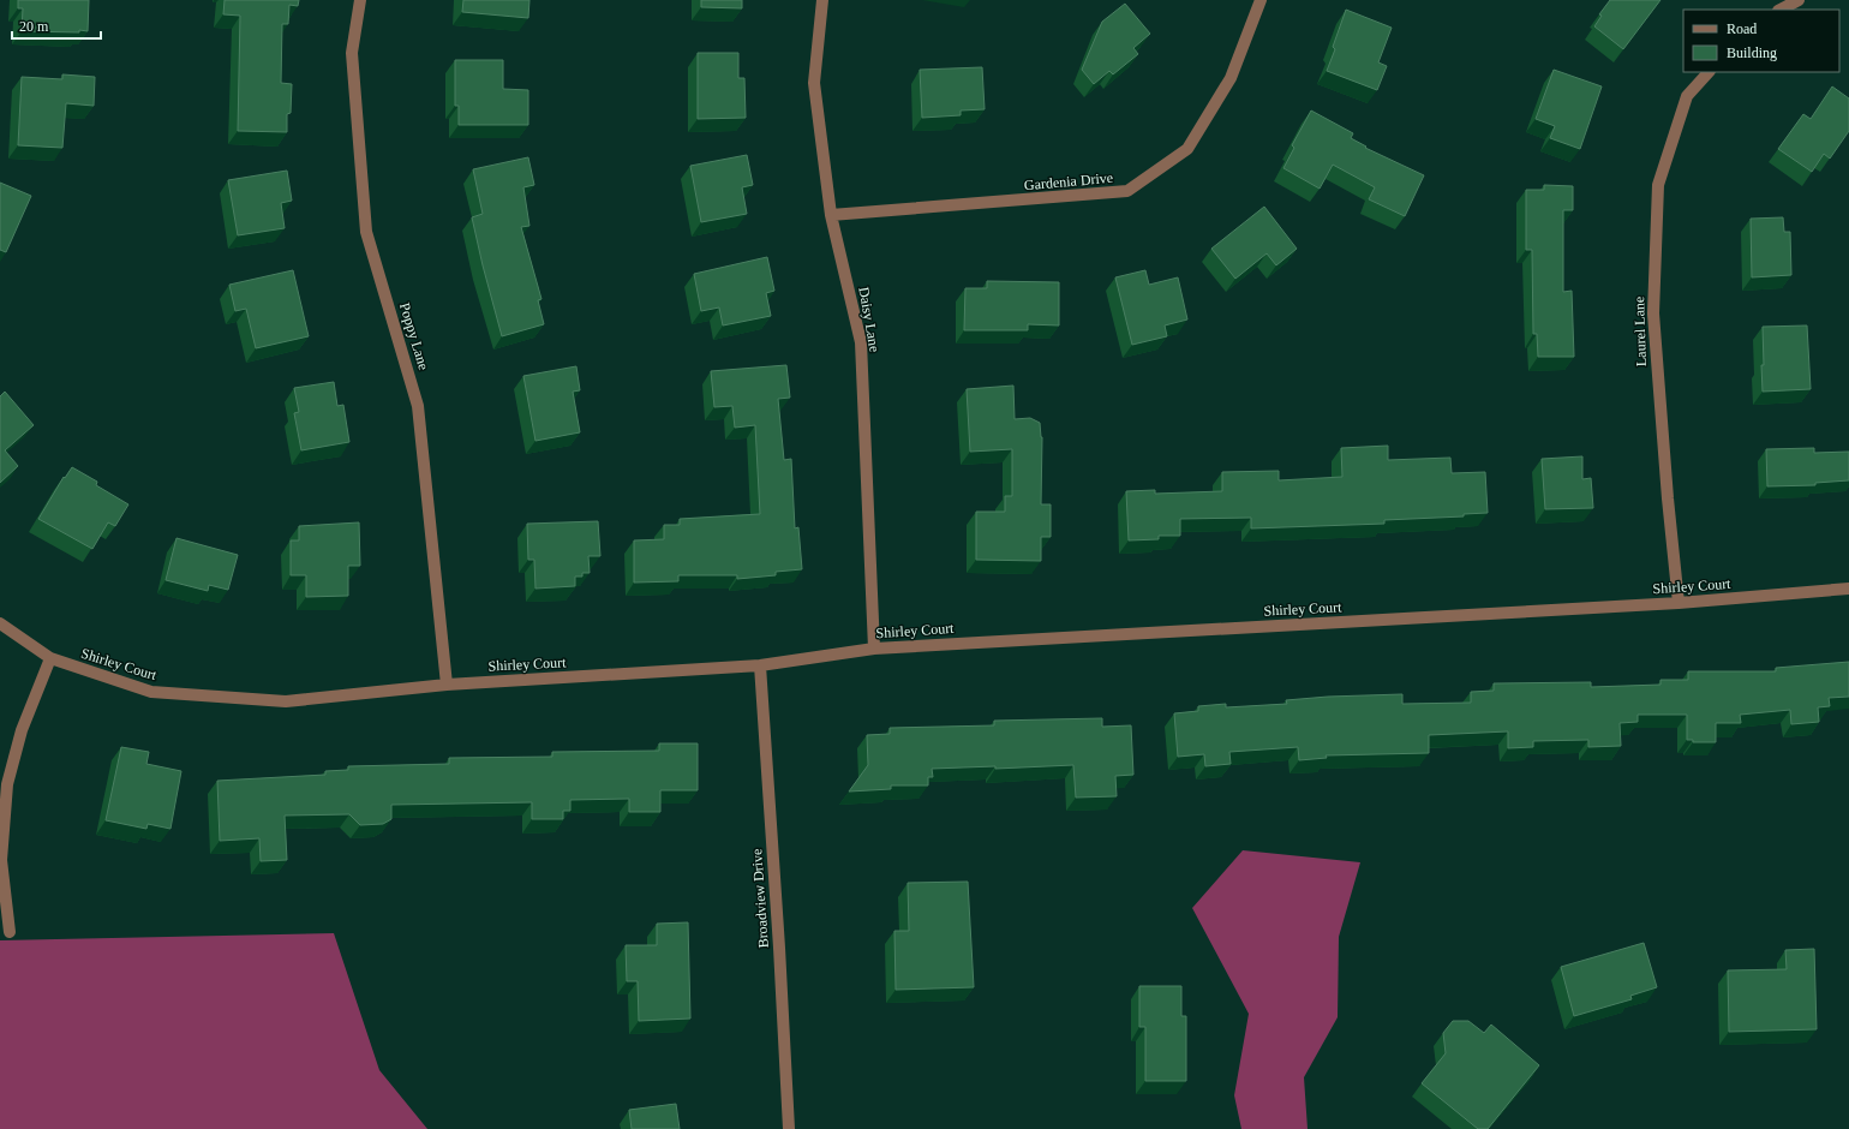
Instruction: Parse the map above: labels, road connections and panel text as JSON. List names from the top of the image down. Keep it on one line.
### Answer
{"streets":{"street":["Gardenia Drive","Daisy Lane","Laurel Lane","Poppy Lane","Shirley Court","Broadview Drive"]},"crossings":[["Gardenia Drive","Daisy Lane"],["Daisy Lane","Shirley Court"],["Laurel Lane","Shirley Court"],["Poppy Lane","Shirley Court"],["Shirley Court","Broadview Drive"]],"legend":["Road","Building"],"scale_bar":"20 m"}
